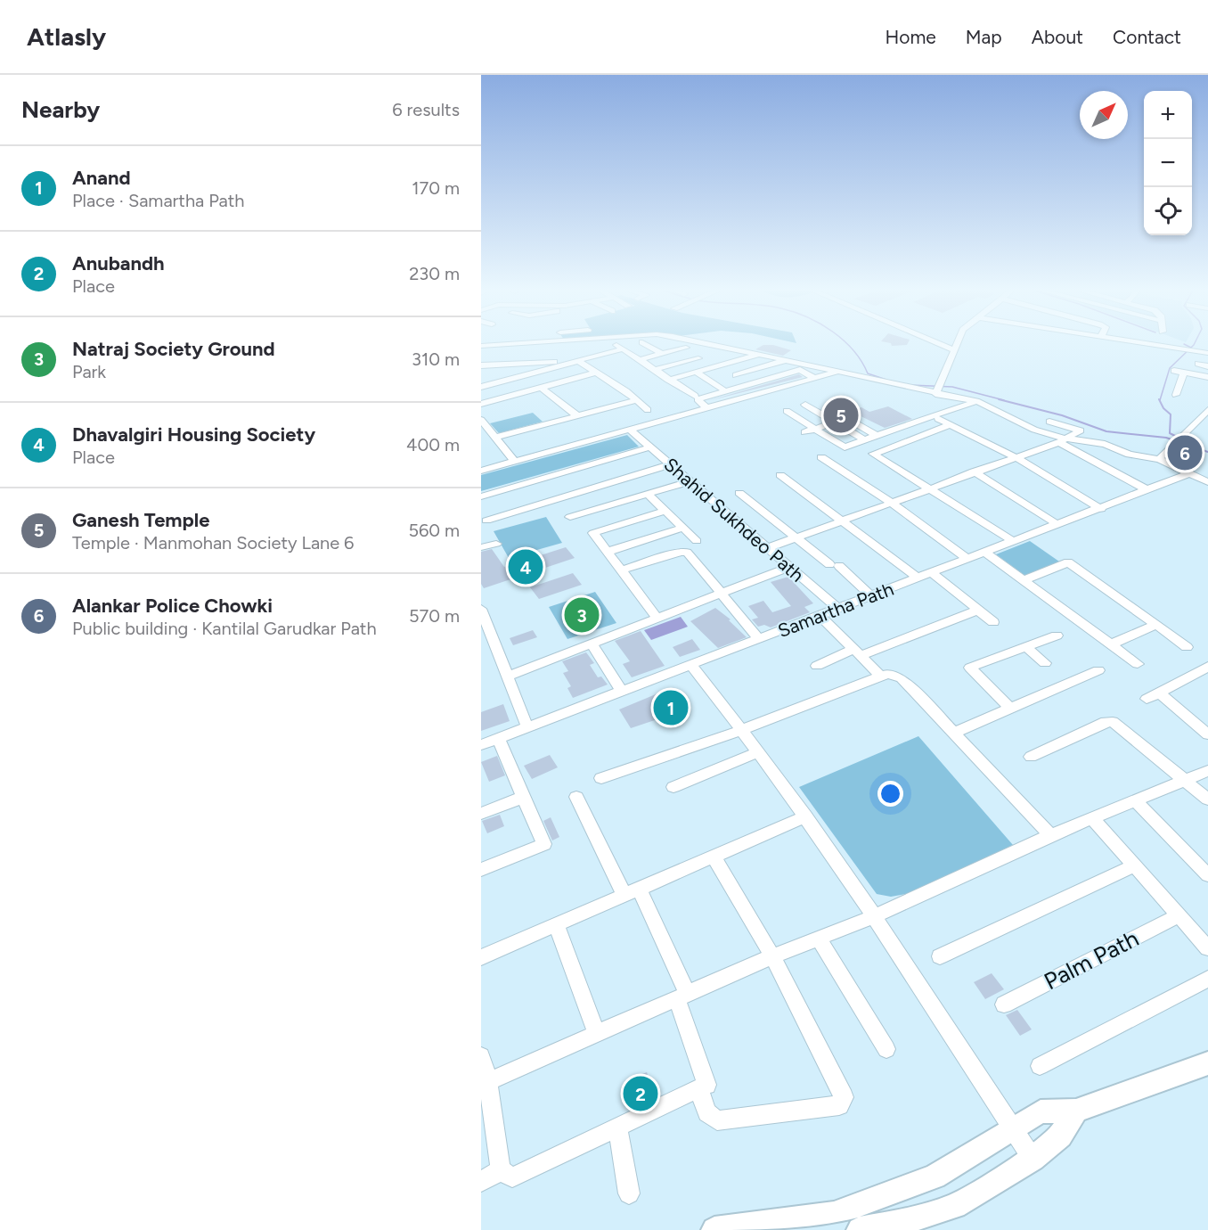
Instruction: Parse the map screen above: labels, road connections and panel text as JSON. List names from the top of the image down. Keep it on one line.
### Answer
{"streets":{"street":["Shahid Sukhdeo Path","Samartha Path","Palm Path"]},"crossings":[["Shahid Sukhdeo Path","Samartha Path"]],"north":"top right","page":{"header":"Atlasly","nav":["Home","Map","About","Contact"],"heading":["Nearby","6 results"],"map_buttons":["+","−"],"list":[{"mark":"1","name":"Anand","note":"Place · Samartha Path","value":"170 m"},{"mark":"2","name":"Anubandh","note":"Place","value":"230 m"},{"mark":"3","name":"Natraj Society Ground","note":"Park","value":"310 m"},{"mark":"4","name":"Dhavalgiri Housing Society","note":"Place","value":"400 m"},{"mark":"5","name":"Ganesh Temple","note":"Temple · Manmohan Society Lane 6","value":"560 m"},{"mark":"6","name":"Alankar Police Chowki","note":"Public building · Kantilal Garudkar Path","value":"570 m"}],"pins":["5","6","4","3","1","2"]}}
